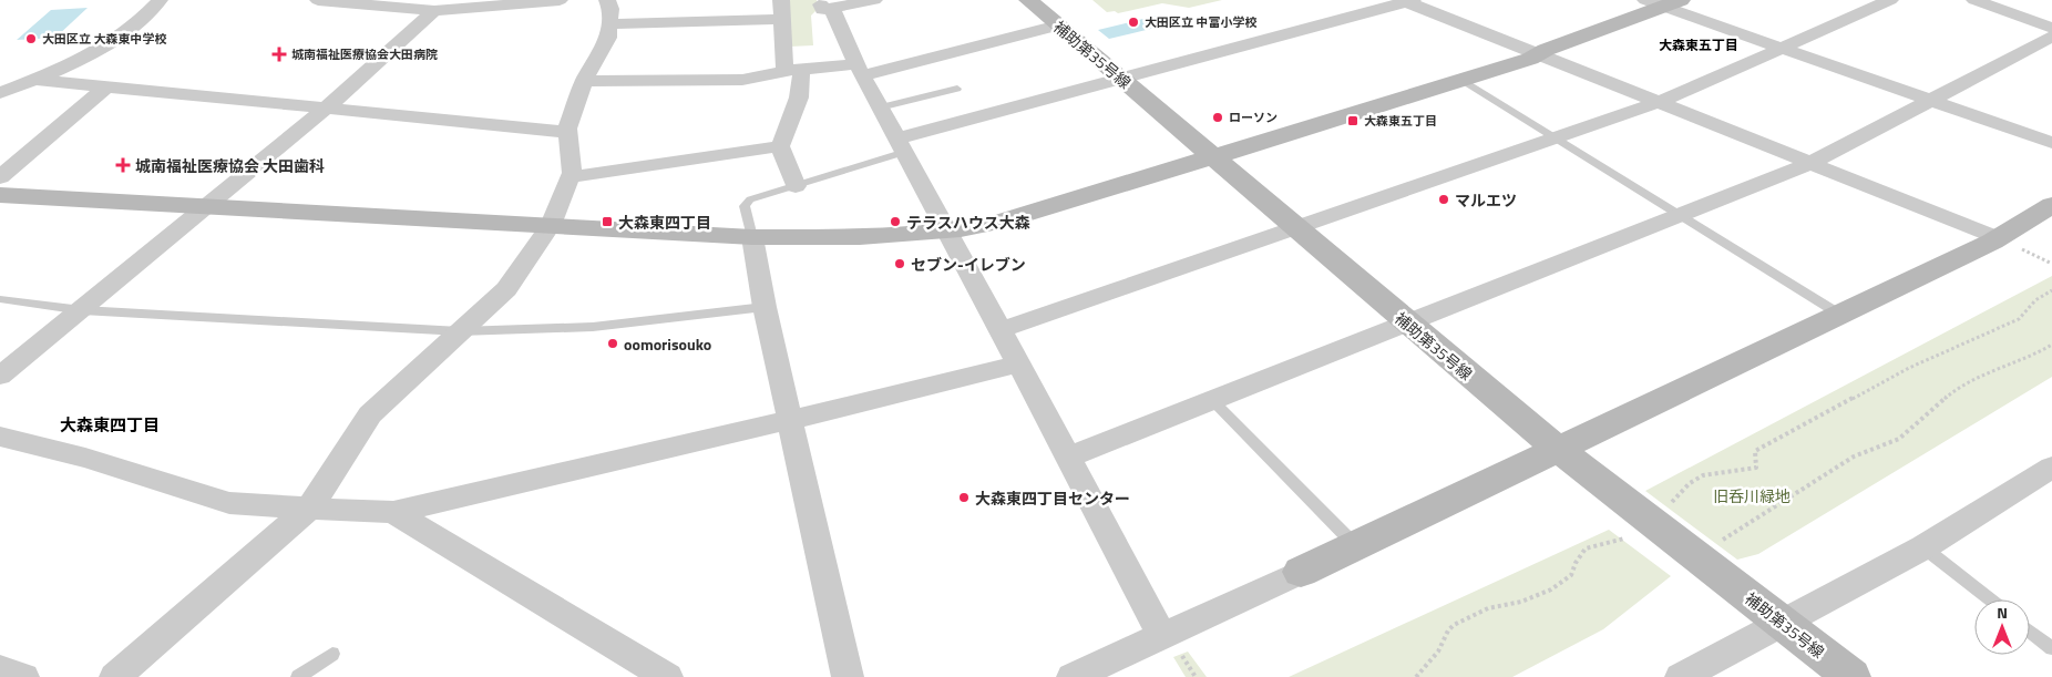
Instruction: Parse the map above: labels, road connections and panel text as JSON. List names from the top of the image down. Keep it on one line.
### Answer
{"streets":{"street":["補助第35号線"]},"districts":["大森東五丁目","大森東四丁目"],"parks":["旧呑川緑地"],"places":{"other":["大田区立 中富小学校","大田区立 大森東中学校","ローソン","マルエツ","テラスハウス大森","セブン-イレブン","oomorisouko","大森東四丁目センター"],"health":["城南福祉医療協会大田病院","城南福祉医療協会 大田歯科"],"transit":["大森東五丁目","大森東四丁目"]},"north":"top"}
